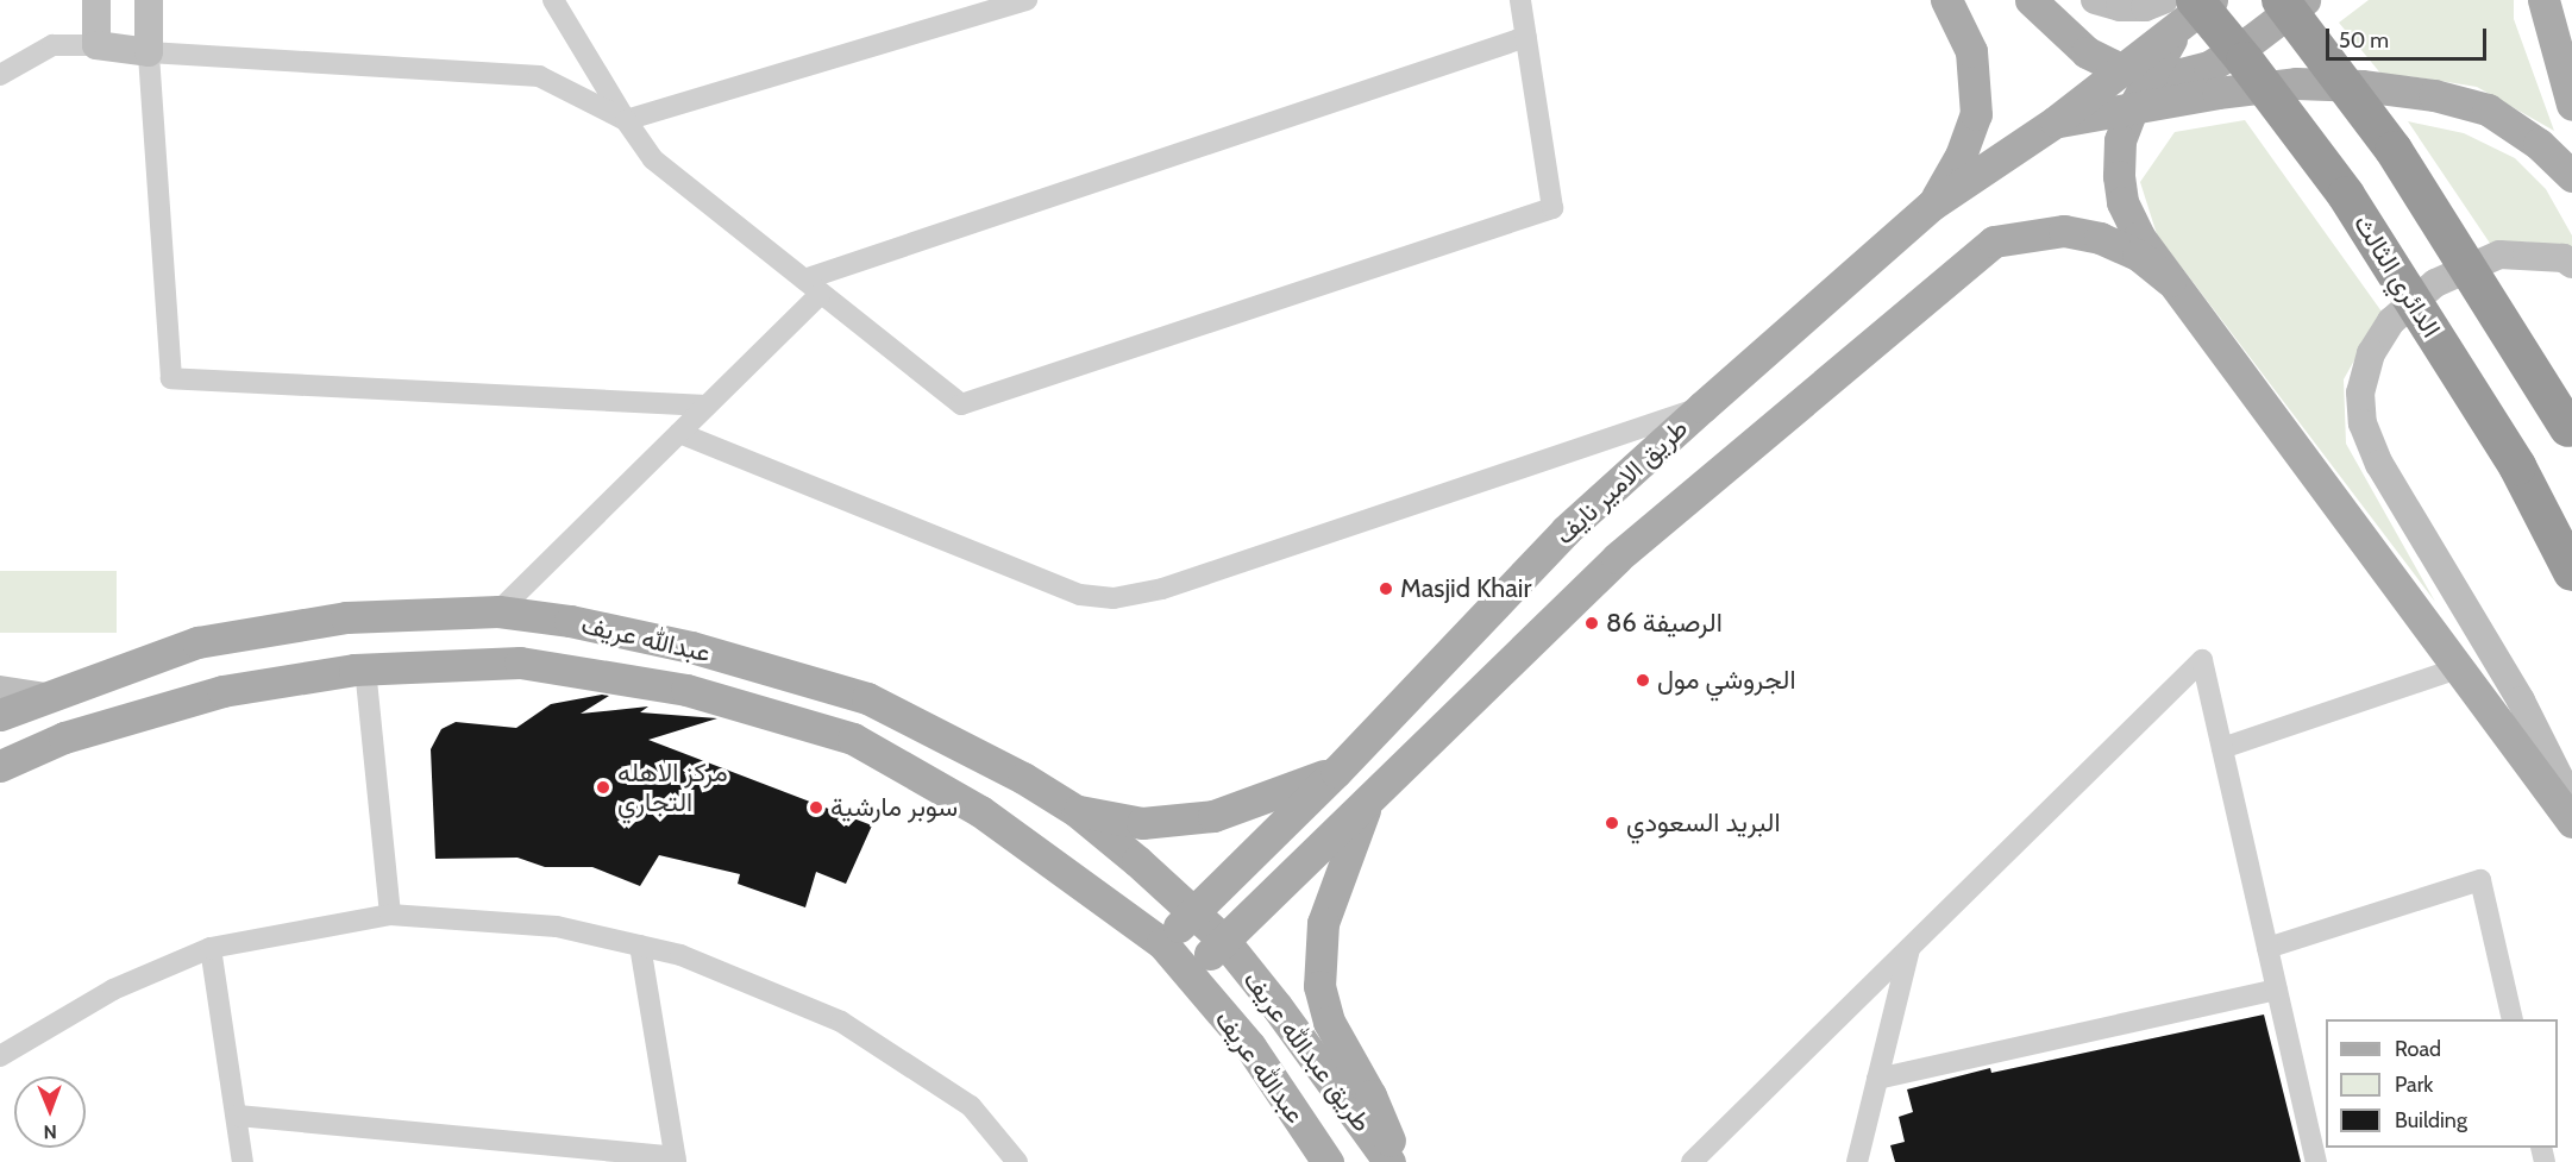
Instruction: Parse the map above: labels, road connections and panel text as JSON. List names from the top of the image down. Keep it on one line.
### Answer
{"streets":{"highway":["الدائري الثالث"],"main road":["طريق الامير نايف","عبدالله عريف","طريق عبدالله عريف"]},"crossings":[["طريق الامير نايف","عبدالله عريف"],["طريق الامير نايف","طريق عبدالله عريف"],["عبدالله عريف","طريق عبدالله عريف"]],"places":["Masjid Khair","الرصيفة 86","الجروشي مول","مركز الاهله التجاري","سوبر مارشية","البريد السعودي"],"legend":["Road","Park","Building"],"scale_bar":"50 m","north":"bottom"}
